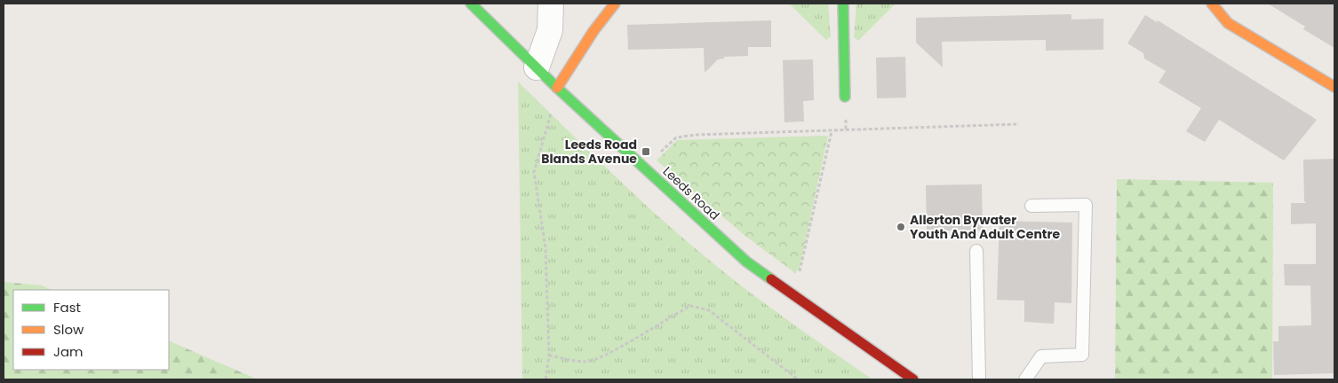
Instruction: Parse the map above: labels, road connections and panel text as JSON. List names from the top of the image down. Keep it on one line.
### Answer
{"streets":{"street":["Leeds Road"]},"places":{"transit":["Leeds Road Blands Avenue"],"other":["Allerton Bywater Youth And Adult Centre"]},"legend":["Fast","Slow","Jam"]}
